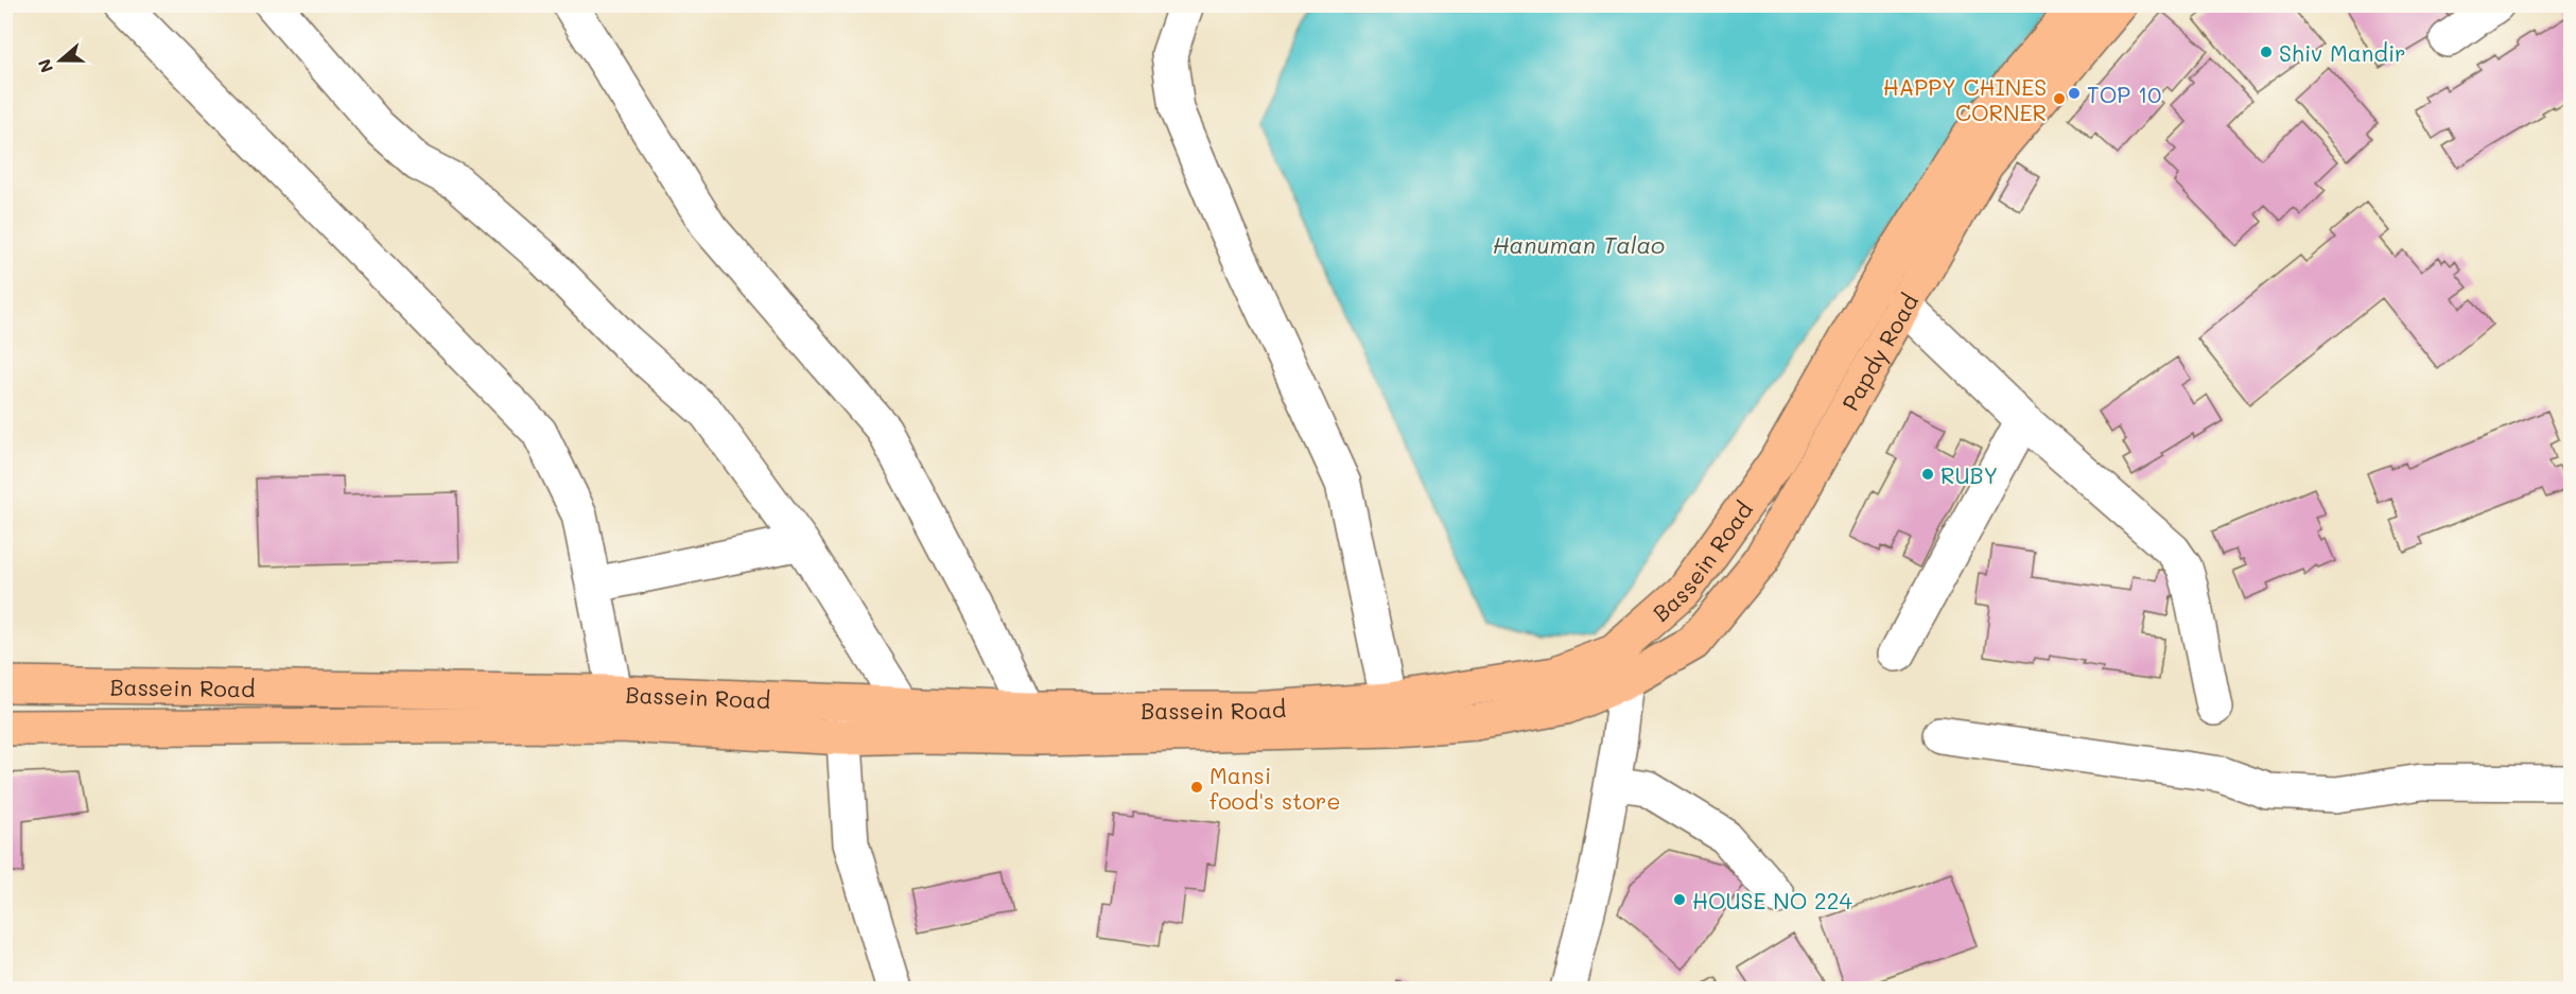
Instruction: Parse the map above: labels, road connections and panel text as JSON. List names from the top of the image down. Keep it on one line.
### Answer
{"streets":{"main road":["Papdy Road","Bassein Road"]},"crossings":[["Papdy Road","Bassein Road"]],"water":["Hanuman Talao"],"places":["Shiv Mandir","TOP 10","HAPPY CHINES CORNER","RUBY","Mansi food's store","HOUSE NO 224"],"north":"left"}
